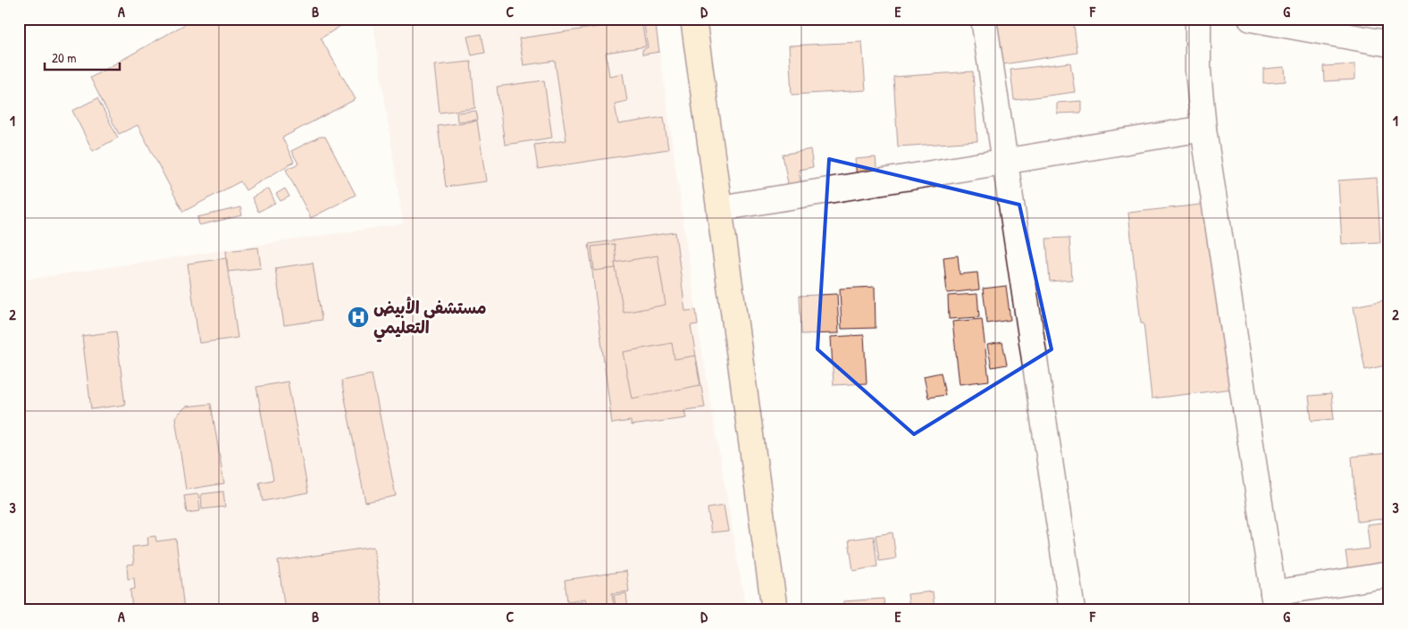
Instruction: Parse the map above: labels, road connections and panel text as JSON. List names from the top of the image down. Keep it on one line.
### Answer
{"places":{"hospital":["مستشفى الأبيض التعليمي"]},"scale_bar":"20 m","grid":{"columns":["A","B","C","D","E","F","G"],"rows":["1","2","3"]}}
